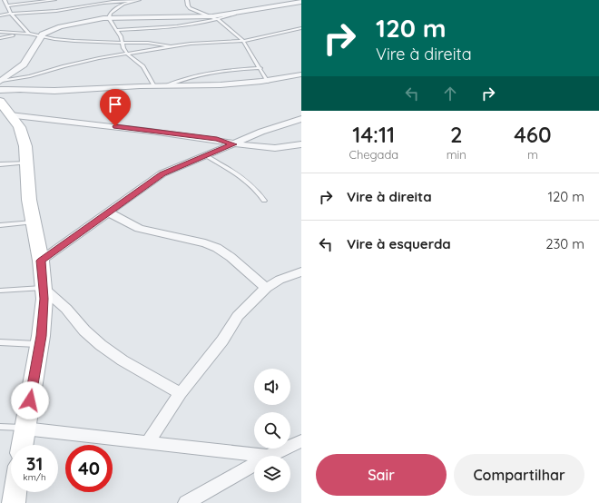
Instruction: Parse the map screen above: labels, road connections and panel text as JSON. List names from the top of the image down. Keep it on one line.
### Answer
{"page":{"turn":["120 m","Vire à direita"],"eta":["14:11","Chegada","2","min","460","m"],"list":[{"name":"Vire à direita","value":"120 m"},{"name":"Vire à esquerda","value":"230 m"}],"speed":"31 km/h","limit":"40","buttons":["Sair","Compartilhar"]}}
